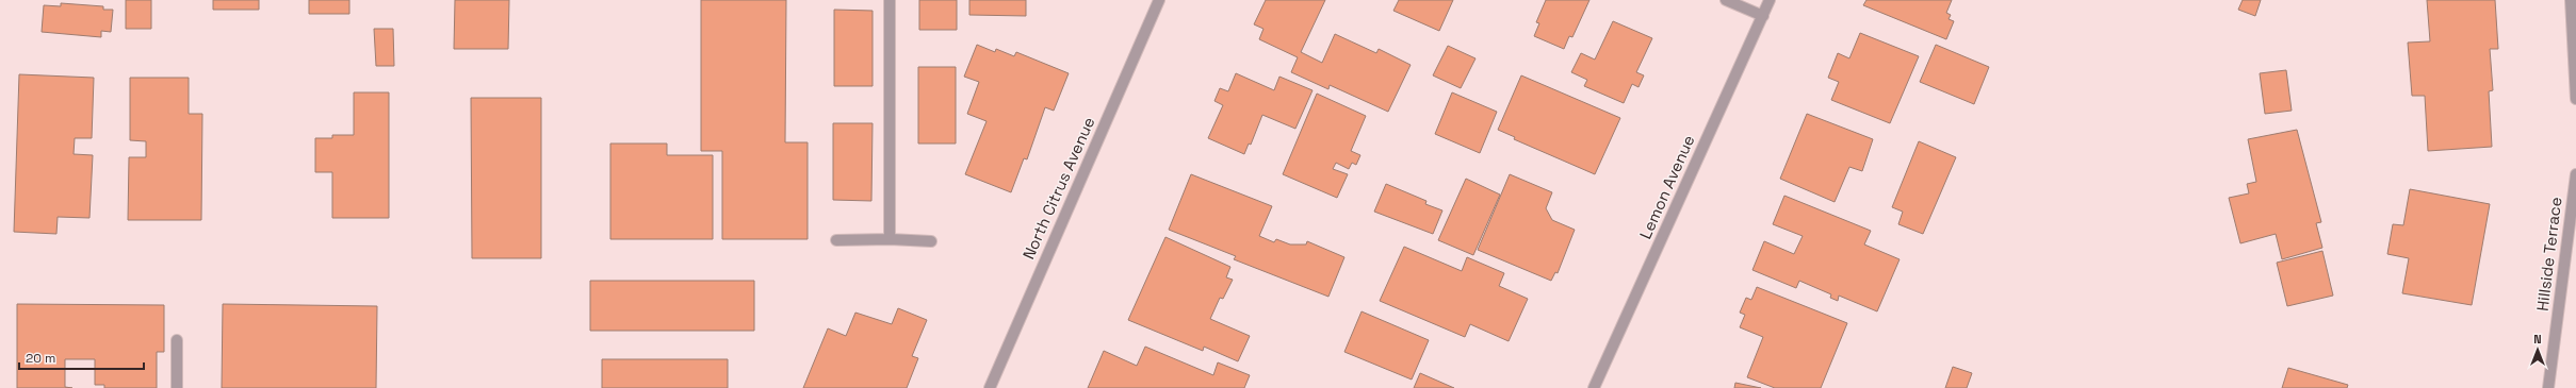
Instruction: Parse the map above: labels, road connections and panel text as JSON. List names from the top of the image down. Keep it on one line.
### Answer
{"streets":{"street":["Lemon Avenue","North Citrus Avenue","Hillside Terrace"]},"scale_bar":"20 m","north":"top"}
